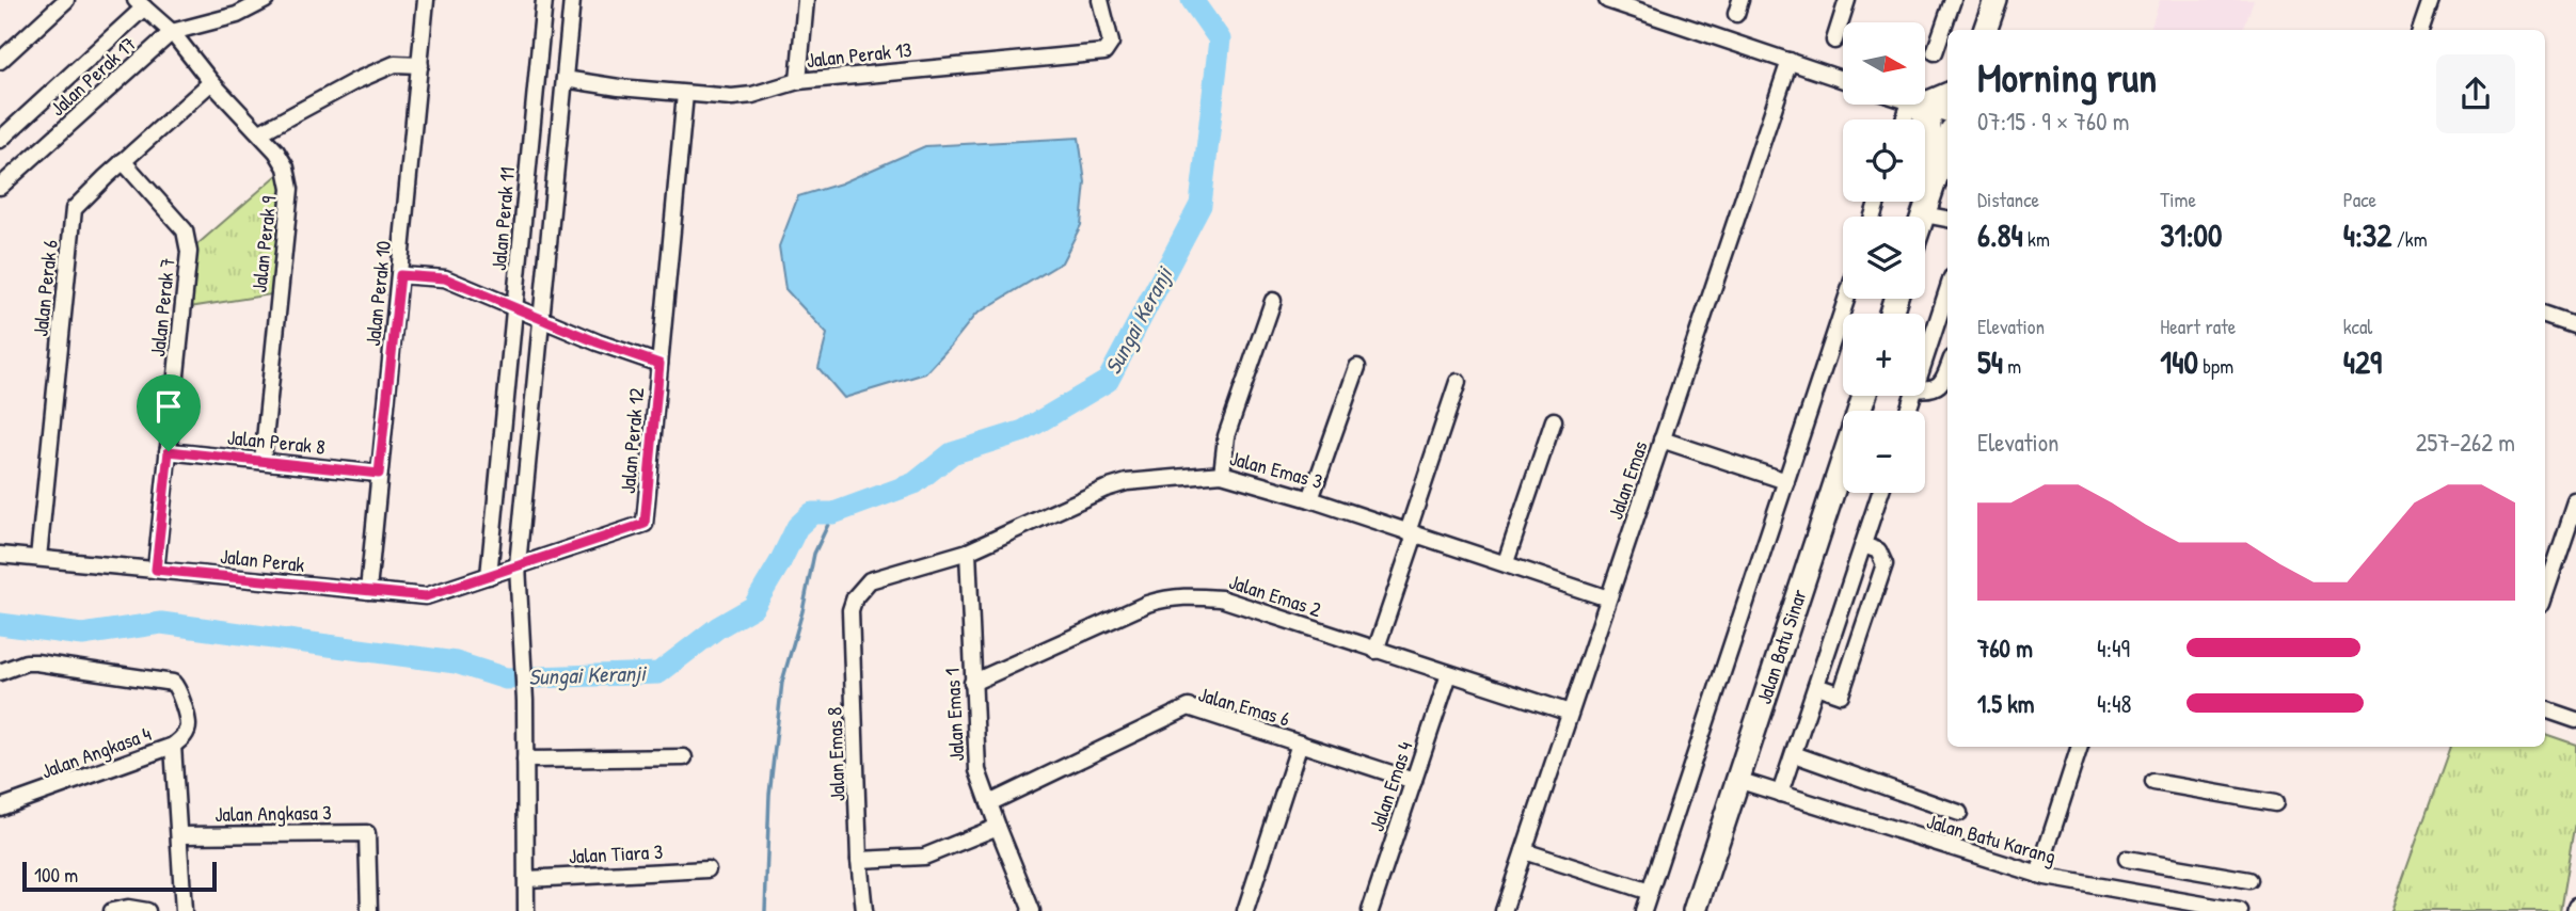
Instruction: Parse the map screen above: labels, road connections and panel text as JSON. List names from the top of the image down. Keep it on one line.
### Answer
{"streets":{"street":["Jalan Perak 13","Jalan Perak 17","Jalan Perak 11","Jalan Perak 9","Jalan Perak 6","Jalan Perak 10","Jalan Perak 7","Jalan Perak 12","Jalan Perak 8","Jalan Emas 3","Jalan Emas","Jalan Perak","Jalan Emas 2","Jalan Batu Sinar","Jalan Emas 6","Jalan Emas 1","Jalan Angkasa 4","Jalan Emas 8","Jalan Emas 4","Jalan Angkasa 3","Jalan Batu Karang","Jalan Tiara 3"]},"crossings":[["Jalan Perak 13","Jalan Perak 12"],["Jalan Perak 17","Jalan Perak 9"],["Jalan Perak 11","Jalan Perak"],["Jalan Perak 9","Jalan Perak 6"],["Jalan Perak 9","Jalan Perak 8"],["Jalan Perak 6","Jalan Perak 7"],["Jalan Perak 6","Jalan Perak"],["Jalan Perak 10","Jalan Perak 8"],["Jalan Perak 10","Jalan Perak"],["Jalan Perak 7","Jalan Perak 8"],["Jalan Perak 7","Jalan Perak"],["Jalan Perak 12","Jalan Perak"],["Jalan Emas 3","Jalan Emas"],["Jalan Emas 3","Jalan Emas 1"],["Jalan Emas 3","Jalan Emas 8"],["Jalan Emas","Jalan Emas 2"],["Jalan Emas 2","Jalan Emas 1"],["Jalan Emas 2","Jalan Emas 4"],["Jalan Batu Sinar","Jalan Batu Karang"],["Jalan Emas 6","Jalan Emas 1"],["Jalan Emas 6","Jalan Emas 4"]],"water":["Sungai Keranji"],"scale_bar":"100 m","north":"right","page":{"map_buttons":["+","−"],"heading":["Morning run","07:15 · 9 × 760 m"],"stats":[["Distance","6.84 km"],["Time","31:00"],["Pace","4:32 /km"],["Elevation","54 m"],["Heart rate","140 bpm"],["kcal","429"]],"chart":["Elevation","257–262 m"],"list":[{"name":"760 m","note":"4:49"},{"name":"1.5 km","note":"4:48"}],"scale":"100 m"}}
